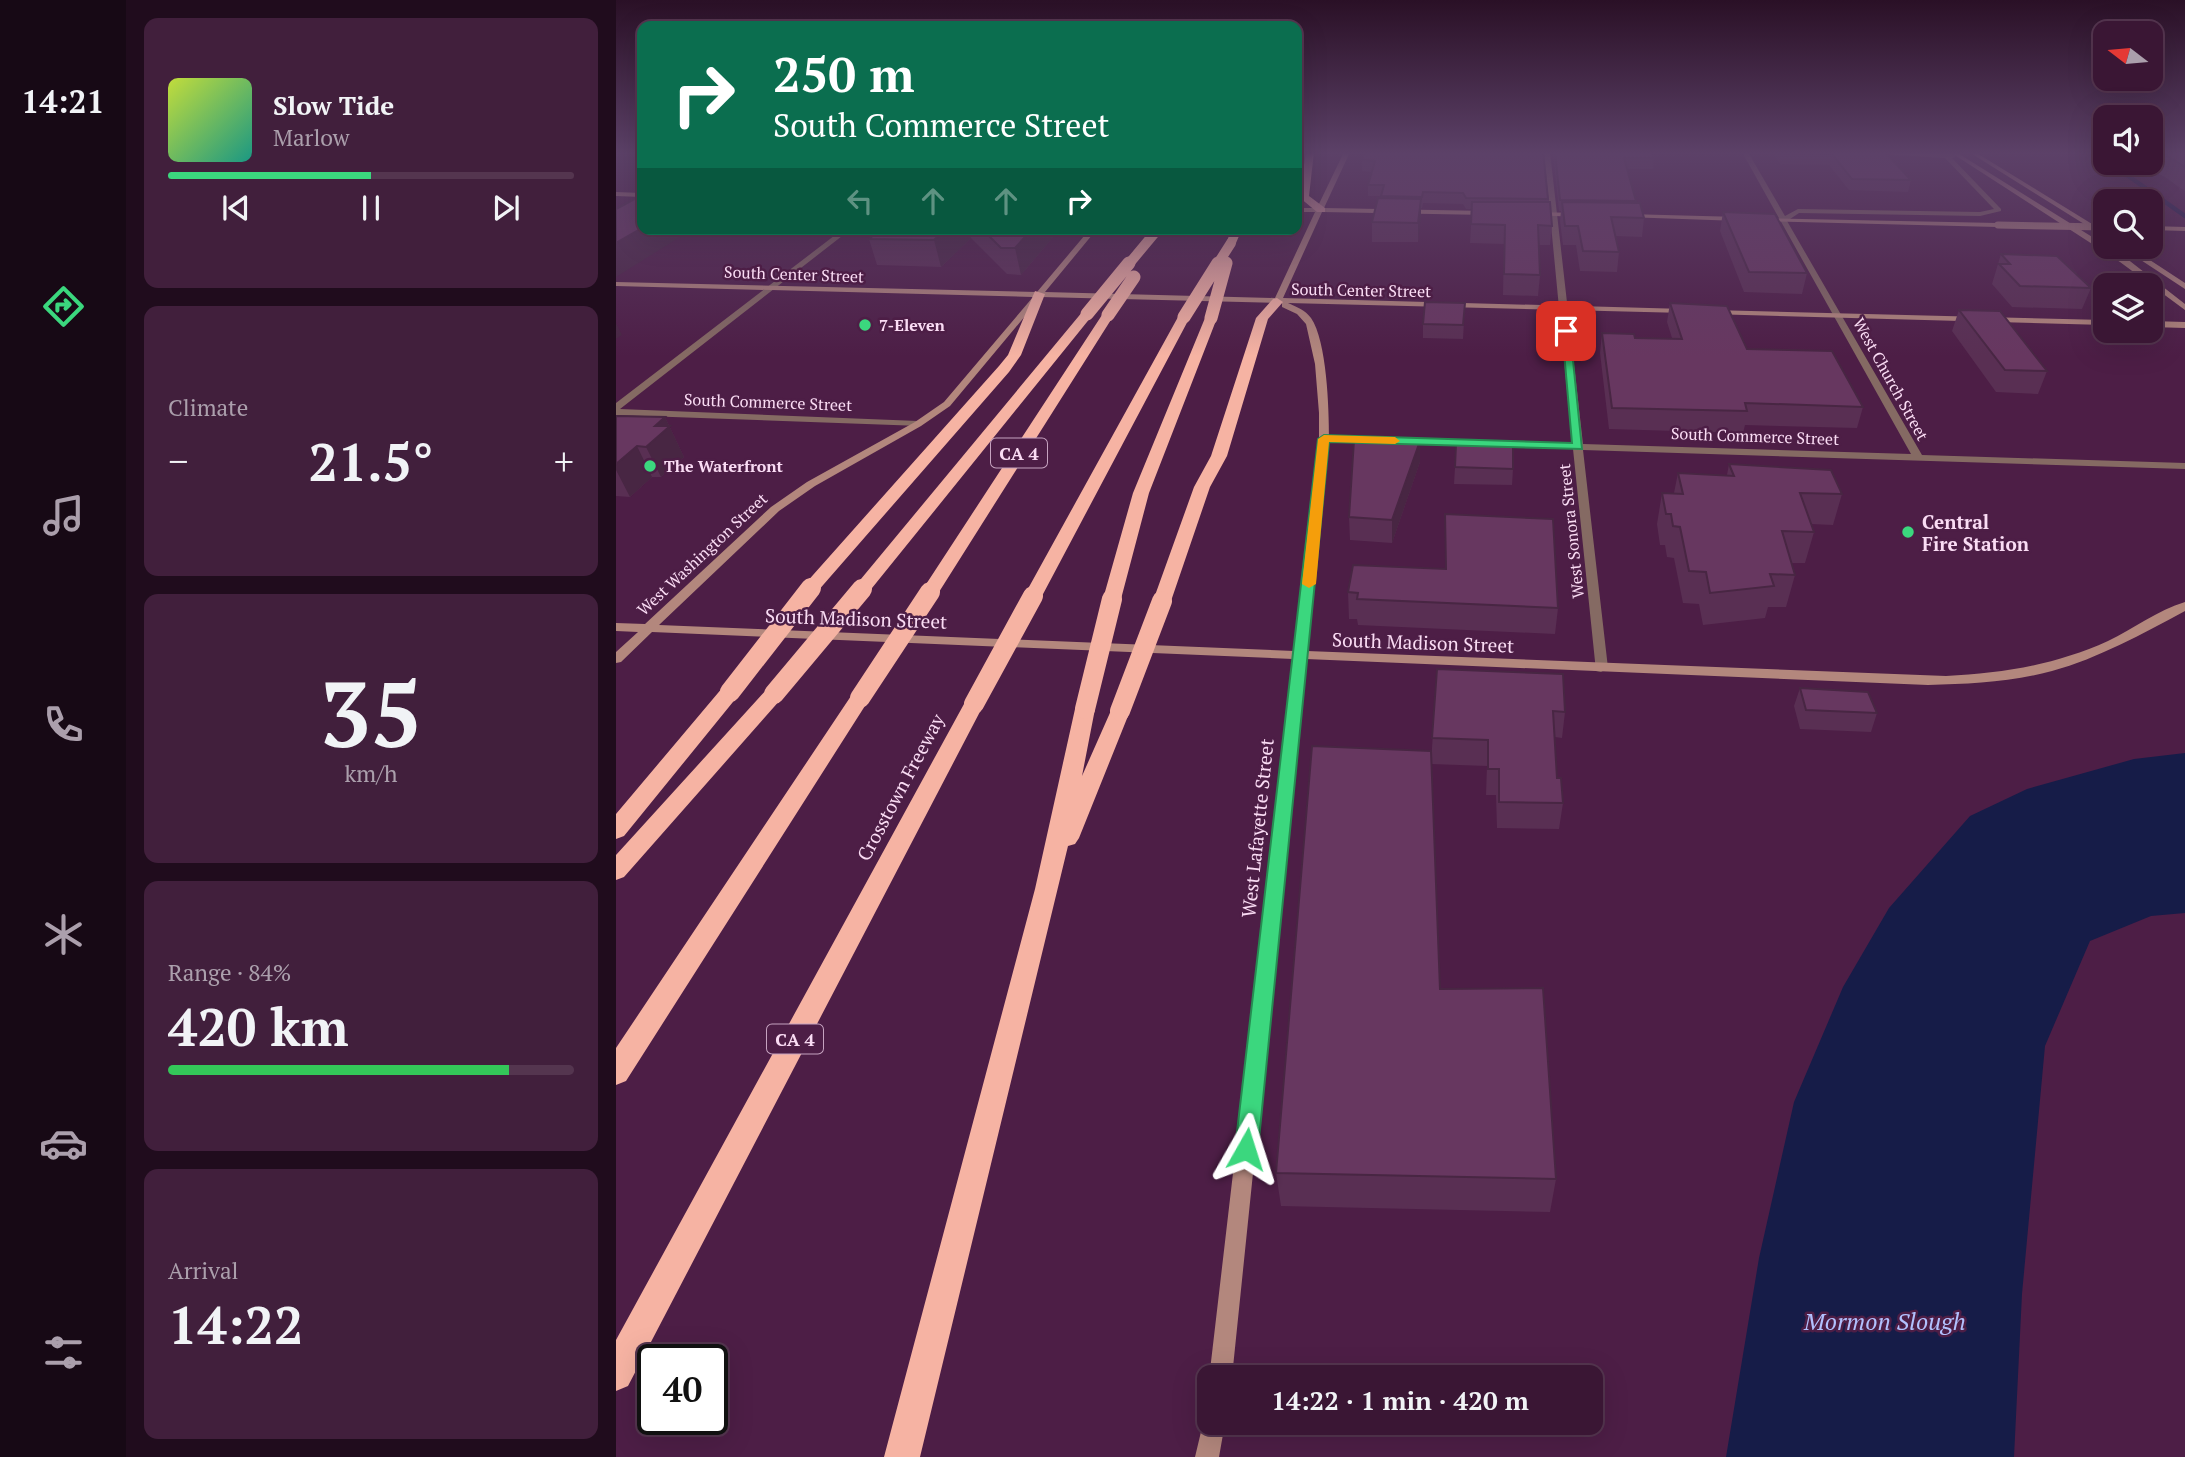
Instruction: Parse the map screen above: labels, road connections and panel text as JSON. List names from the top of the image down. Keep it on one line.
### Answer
{"streets":{"highway":["CA 4","Crosstown Freeway"],"main road":["South Center Street","West Washington Street","South Madison Street","West Lafayette Street"],"street":["West Church Street","South Commerce Street","West Sonora Street"]},"crossings":[["South Center Street","West Church Street"],["South Center Street","West Sonora Street"],["South Center Street","West Washington Street"],["South Center Street","West Lafayette Street"],["West Church Street","South Commerce Street"],["South Commerce Street","West Sonora Street"],["South Commerce Street","West Washington Street"],["South Commerce Street","West Lafayette Street"],["CA 4","Crosstown Freeway"],["West Sonora Street","South Madison Street"],["West Washington Street","South Madison Street"],["South Madison Street","West Lafayette Street"]],"water":["Mormon Slough"],"places":["7-Eleven","The Waterfront","Central Fire Station"],"north":"left","page":{"tabs":"14:21","turn":["250 m","South Commerce Street"],"song":["Slow Tide","Marlow"],"tile":["Climate",["35","km/h"],["Range · 84%","420 km"],["Arrival","14:22"]],"heat":["−","21.5°","+"],"limit":"40","trip":"14:22 · 1 min · 420 m"}}
